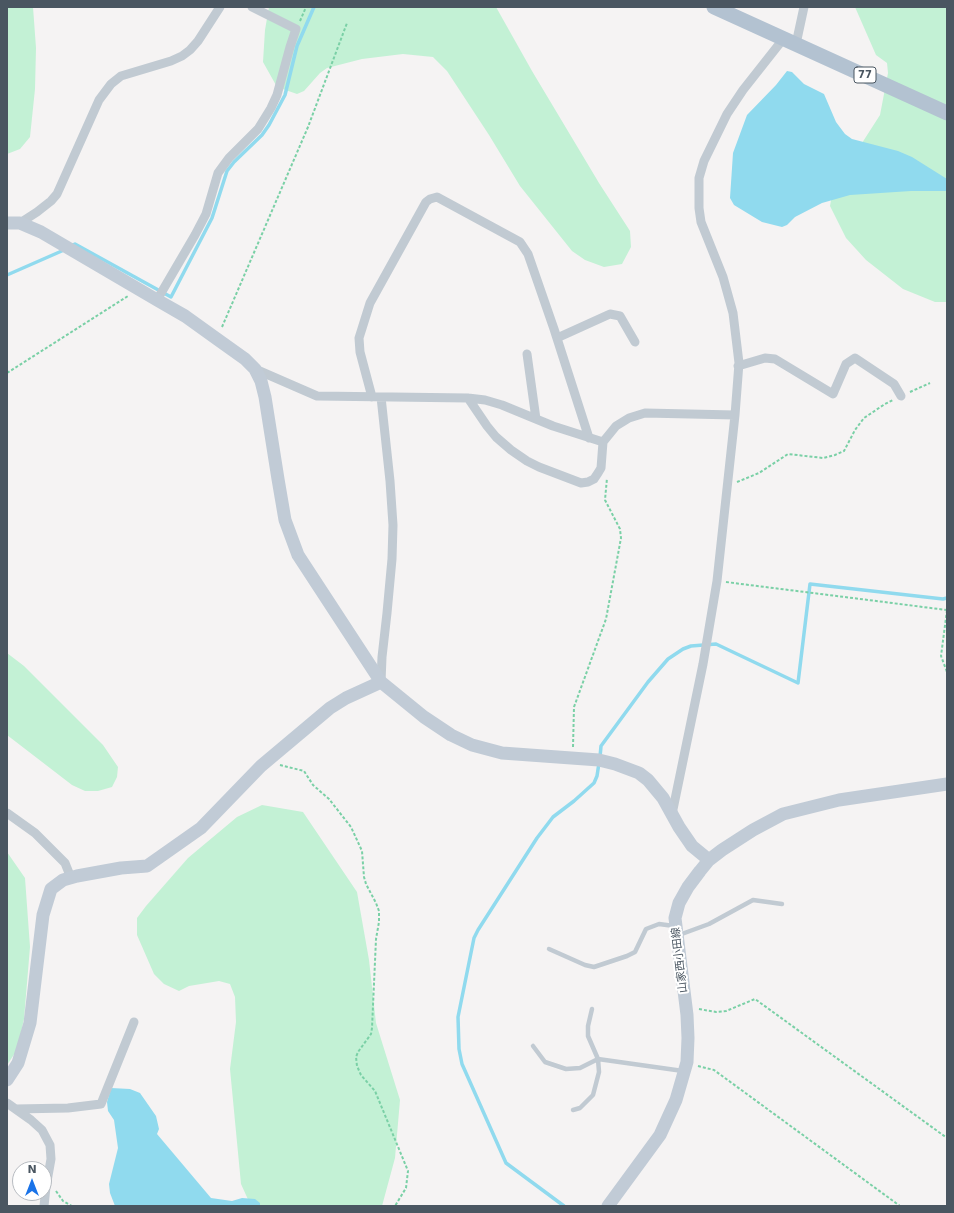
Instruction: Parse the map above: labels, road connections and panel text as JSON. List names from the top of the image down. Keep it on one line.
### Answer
{"streets":{"main road":["77"],"street":["山家西小田線"]},"north":"top"}
